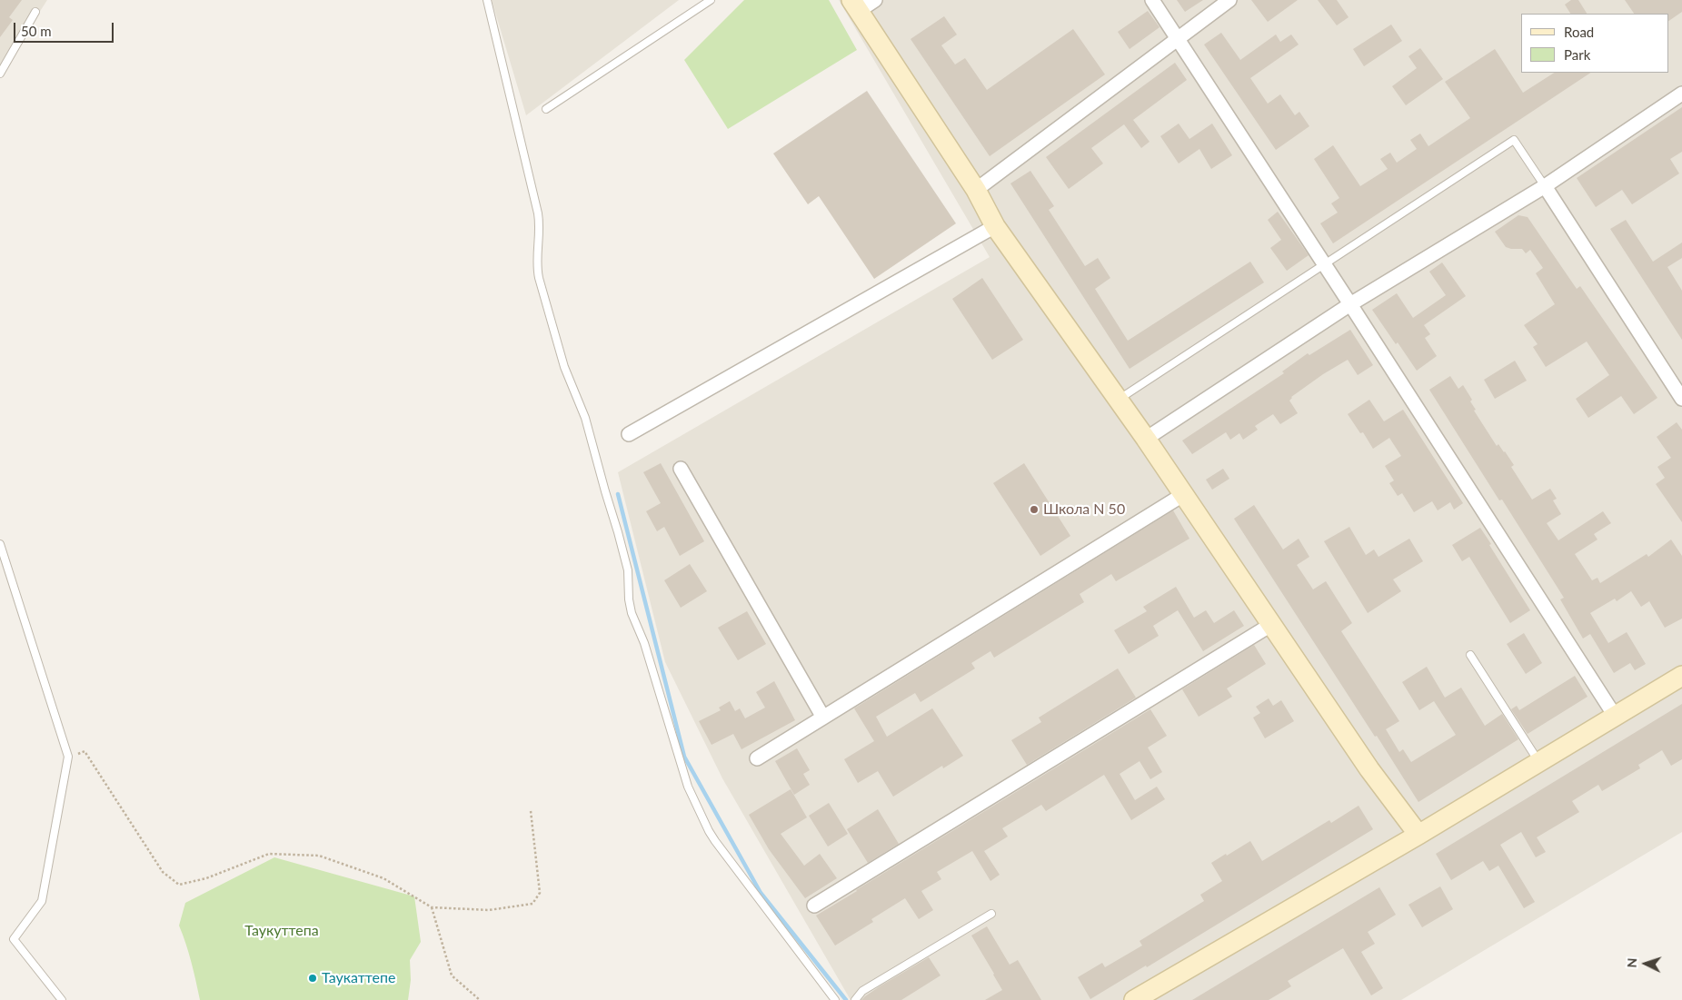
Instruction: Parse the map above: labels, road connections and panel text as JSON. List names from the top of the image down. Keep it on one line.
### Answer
{"parks":["Таукуттепа"],"places":["Школа N 50","Таукаттепе"],"legend":["Road","Park"],"scale_bar":"50 m","north":"left"}
